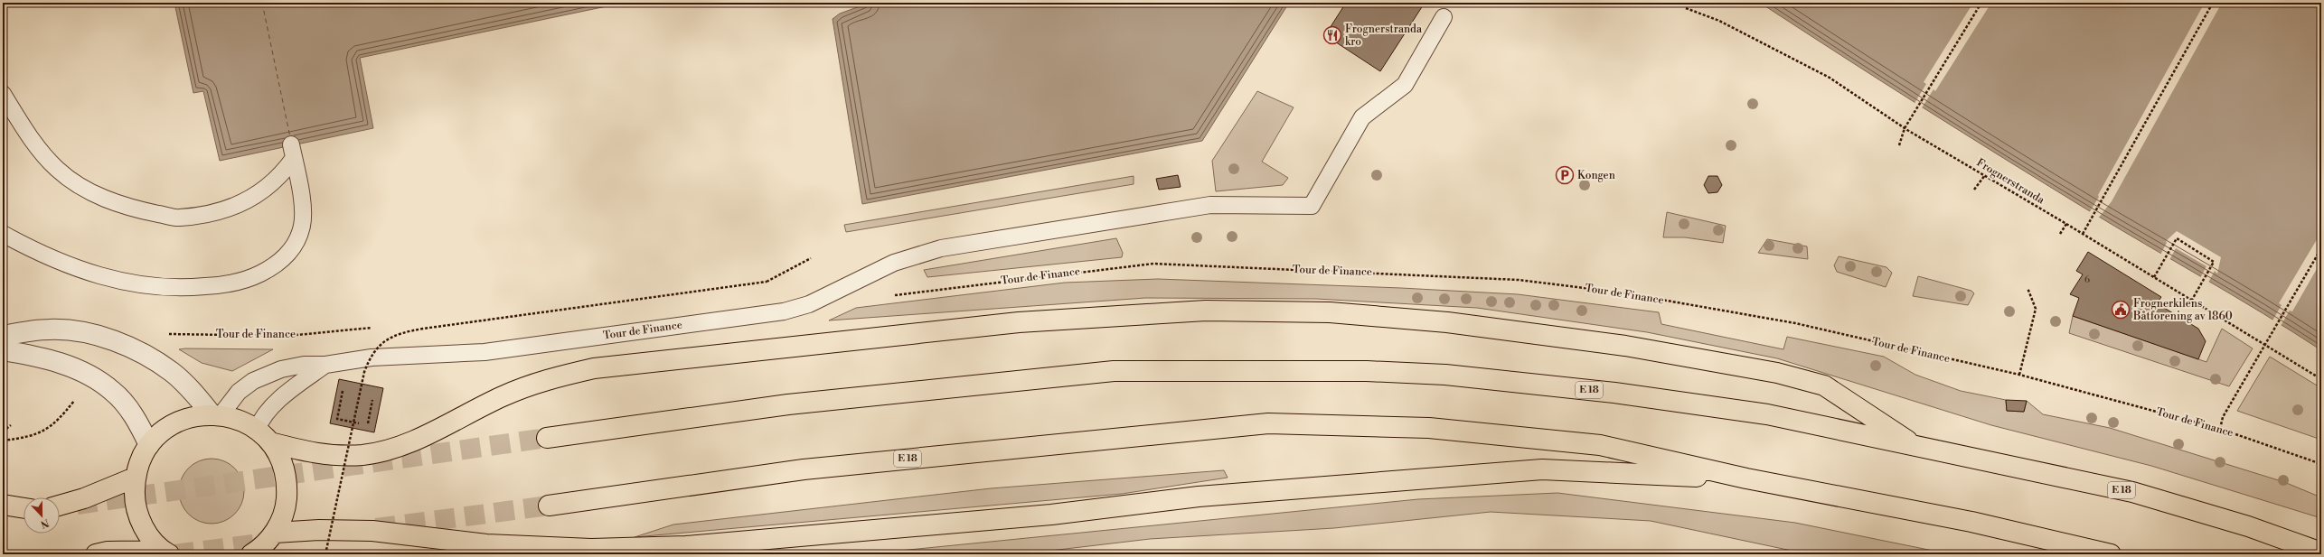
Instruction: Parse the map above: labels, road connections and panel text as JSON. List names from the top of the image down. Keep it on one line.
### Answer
{"streets":{"highway":["E 18"],"lane":["Tour de Finance"],"path":["Frognerstranda"]},"places":{"restaurant":["Frognerstranda kro"],"parking":["Kongen"],"public building":["Frognerkilens Båtforening av 1860"]},"house_numbers":["6"],"north":"bottom"}
